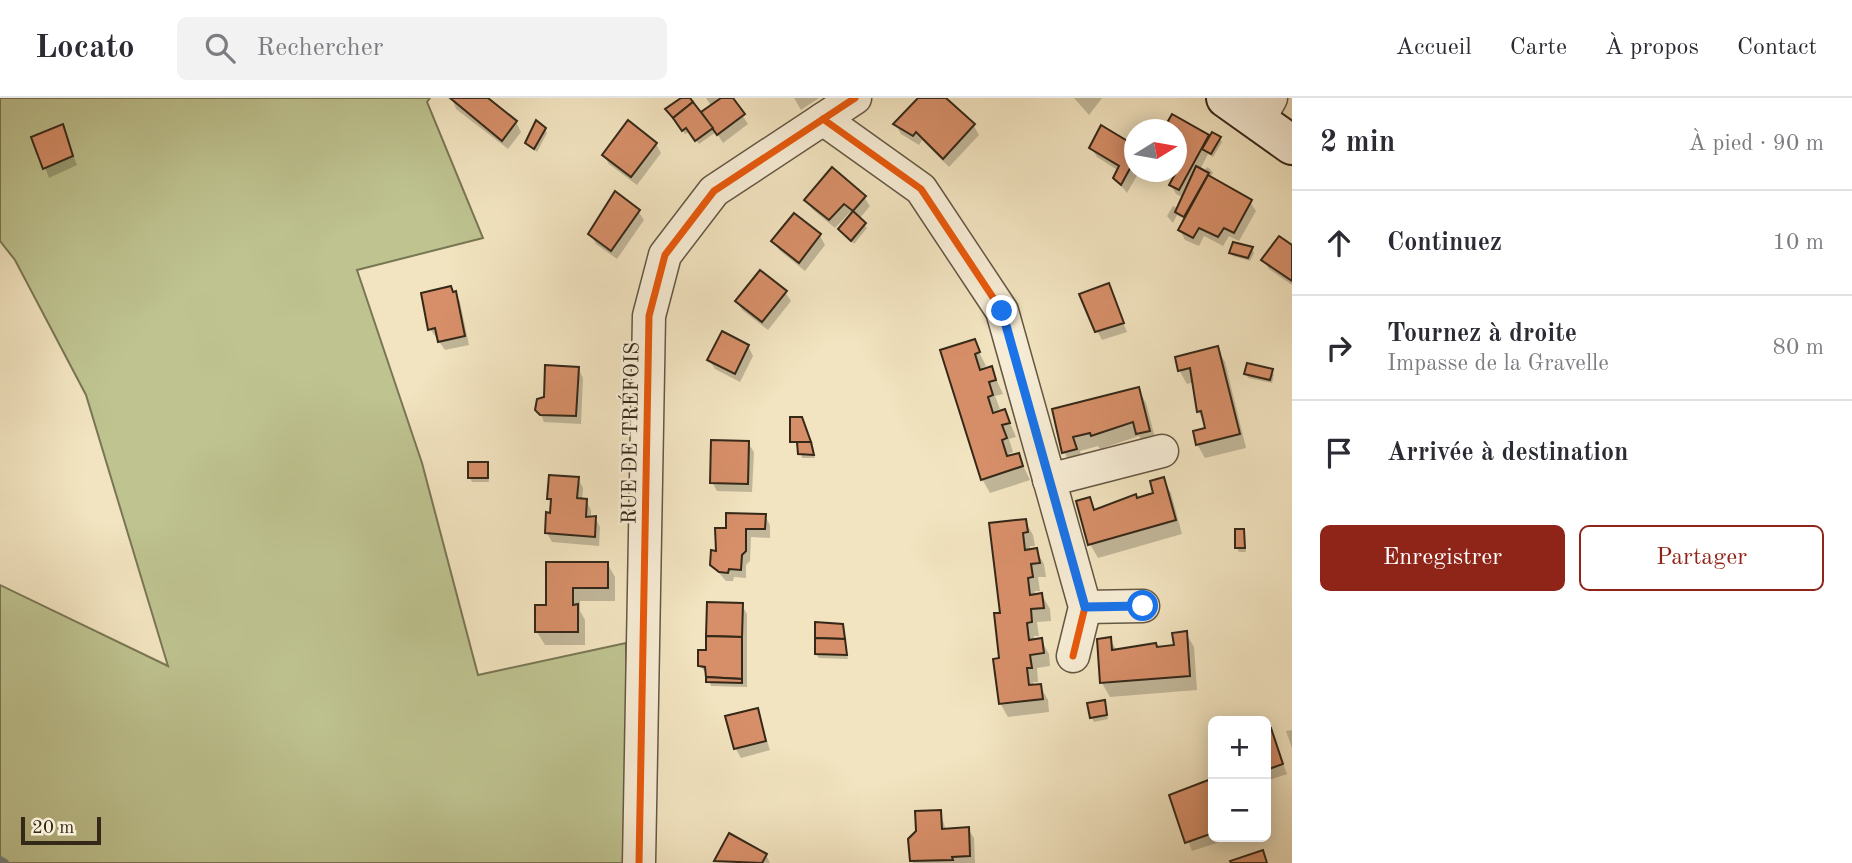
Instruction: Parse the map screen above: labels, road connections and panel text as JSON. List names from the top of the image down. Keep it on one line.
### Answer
{"streets":{"street":["RUE DE TRÉFOIS"]},"scale_bar":"20 m","north":"right","page":{"header":"Locato","search":"Rechercher","nav":["Accueil","Carte","À propos","Contact"],"heading":["2 min","À pied · 90 m"],"list":[["Continuez","10 m"],["Tournez à droite","Impasse de la Gravelle","80 m"],"Arrivée à destination"],"buttons":["Enregistrer","Partager"],"map_buttons":["+","−"],"scale":"20 m"}}
